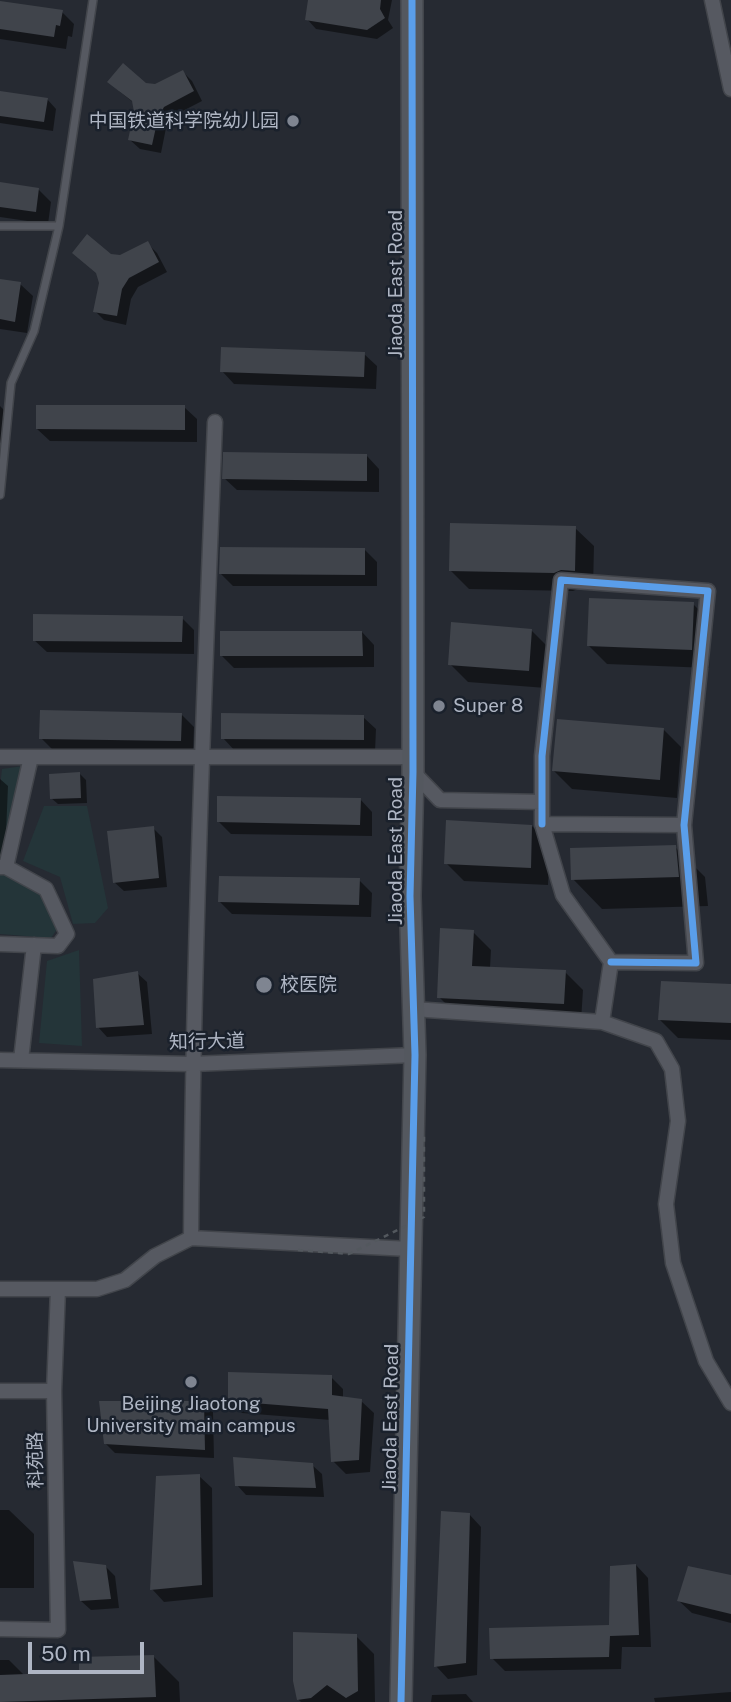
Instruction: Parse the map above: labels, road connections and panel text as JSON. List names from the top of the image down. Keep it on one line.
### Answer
{"streets":{"street":["Jiaoda East Road","知行大道","科苑路"]},"crossings":[["Jiaoda East Road","知行大道"]],"places":["中国铁道科学院幼儿园","Super 8","校医院","Beijing Jiaotong University main campus"],"scale_bar":"50 m"}
